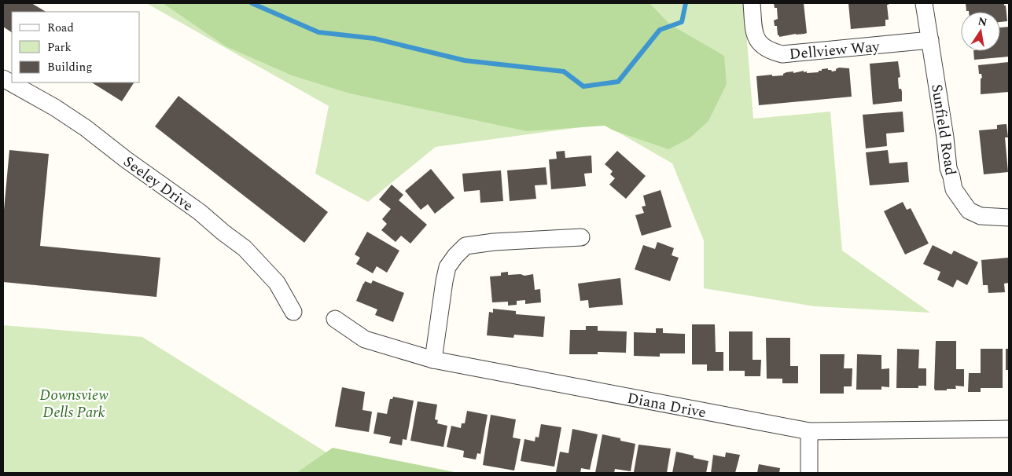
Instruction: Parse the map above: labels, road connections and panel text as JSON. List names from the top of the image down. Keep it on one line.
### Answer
{"streets":{"street":["Dellview Way","Sunfield Road","Seeley Drive","Diana Drive"]},"crossings":[["Dellview Way","Sunfield Road"]],"parks":["Downsview Dells Park"],"legend":["Road","Park","Building"],"north":"top"}
